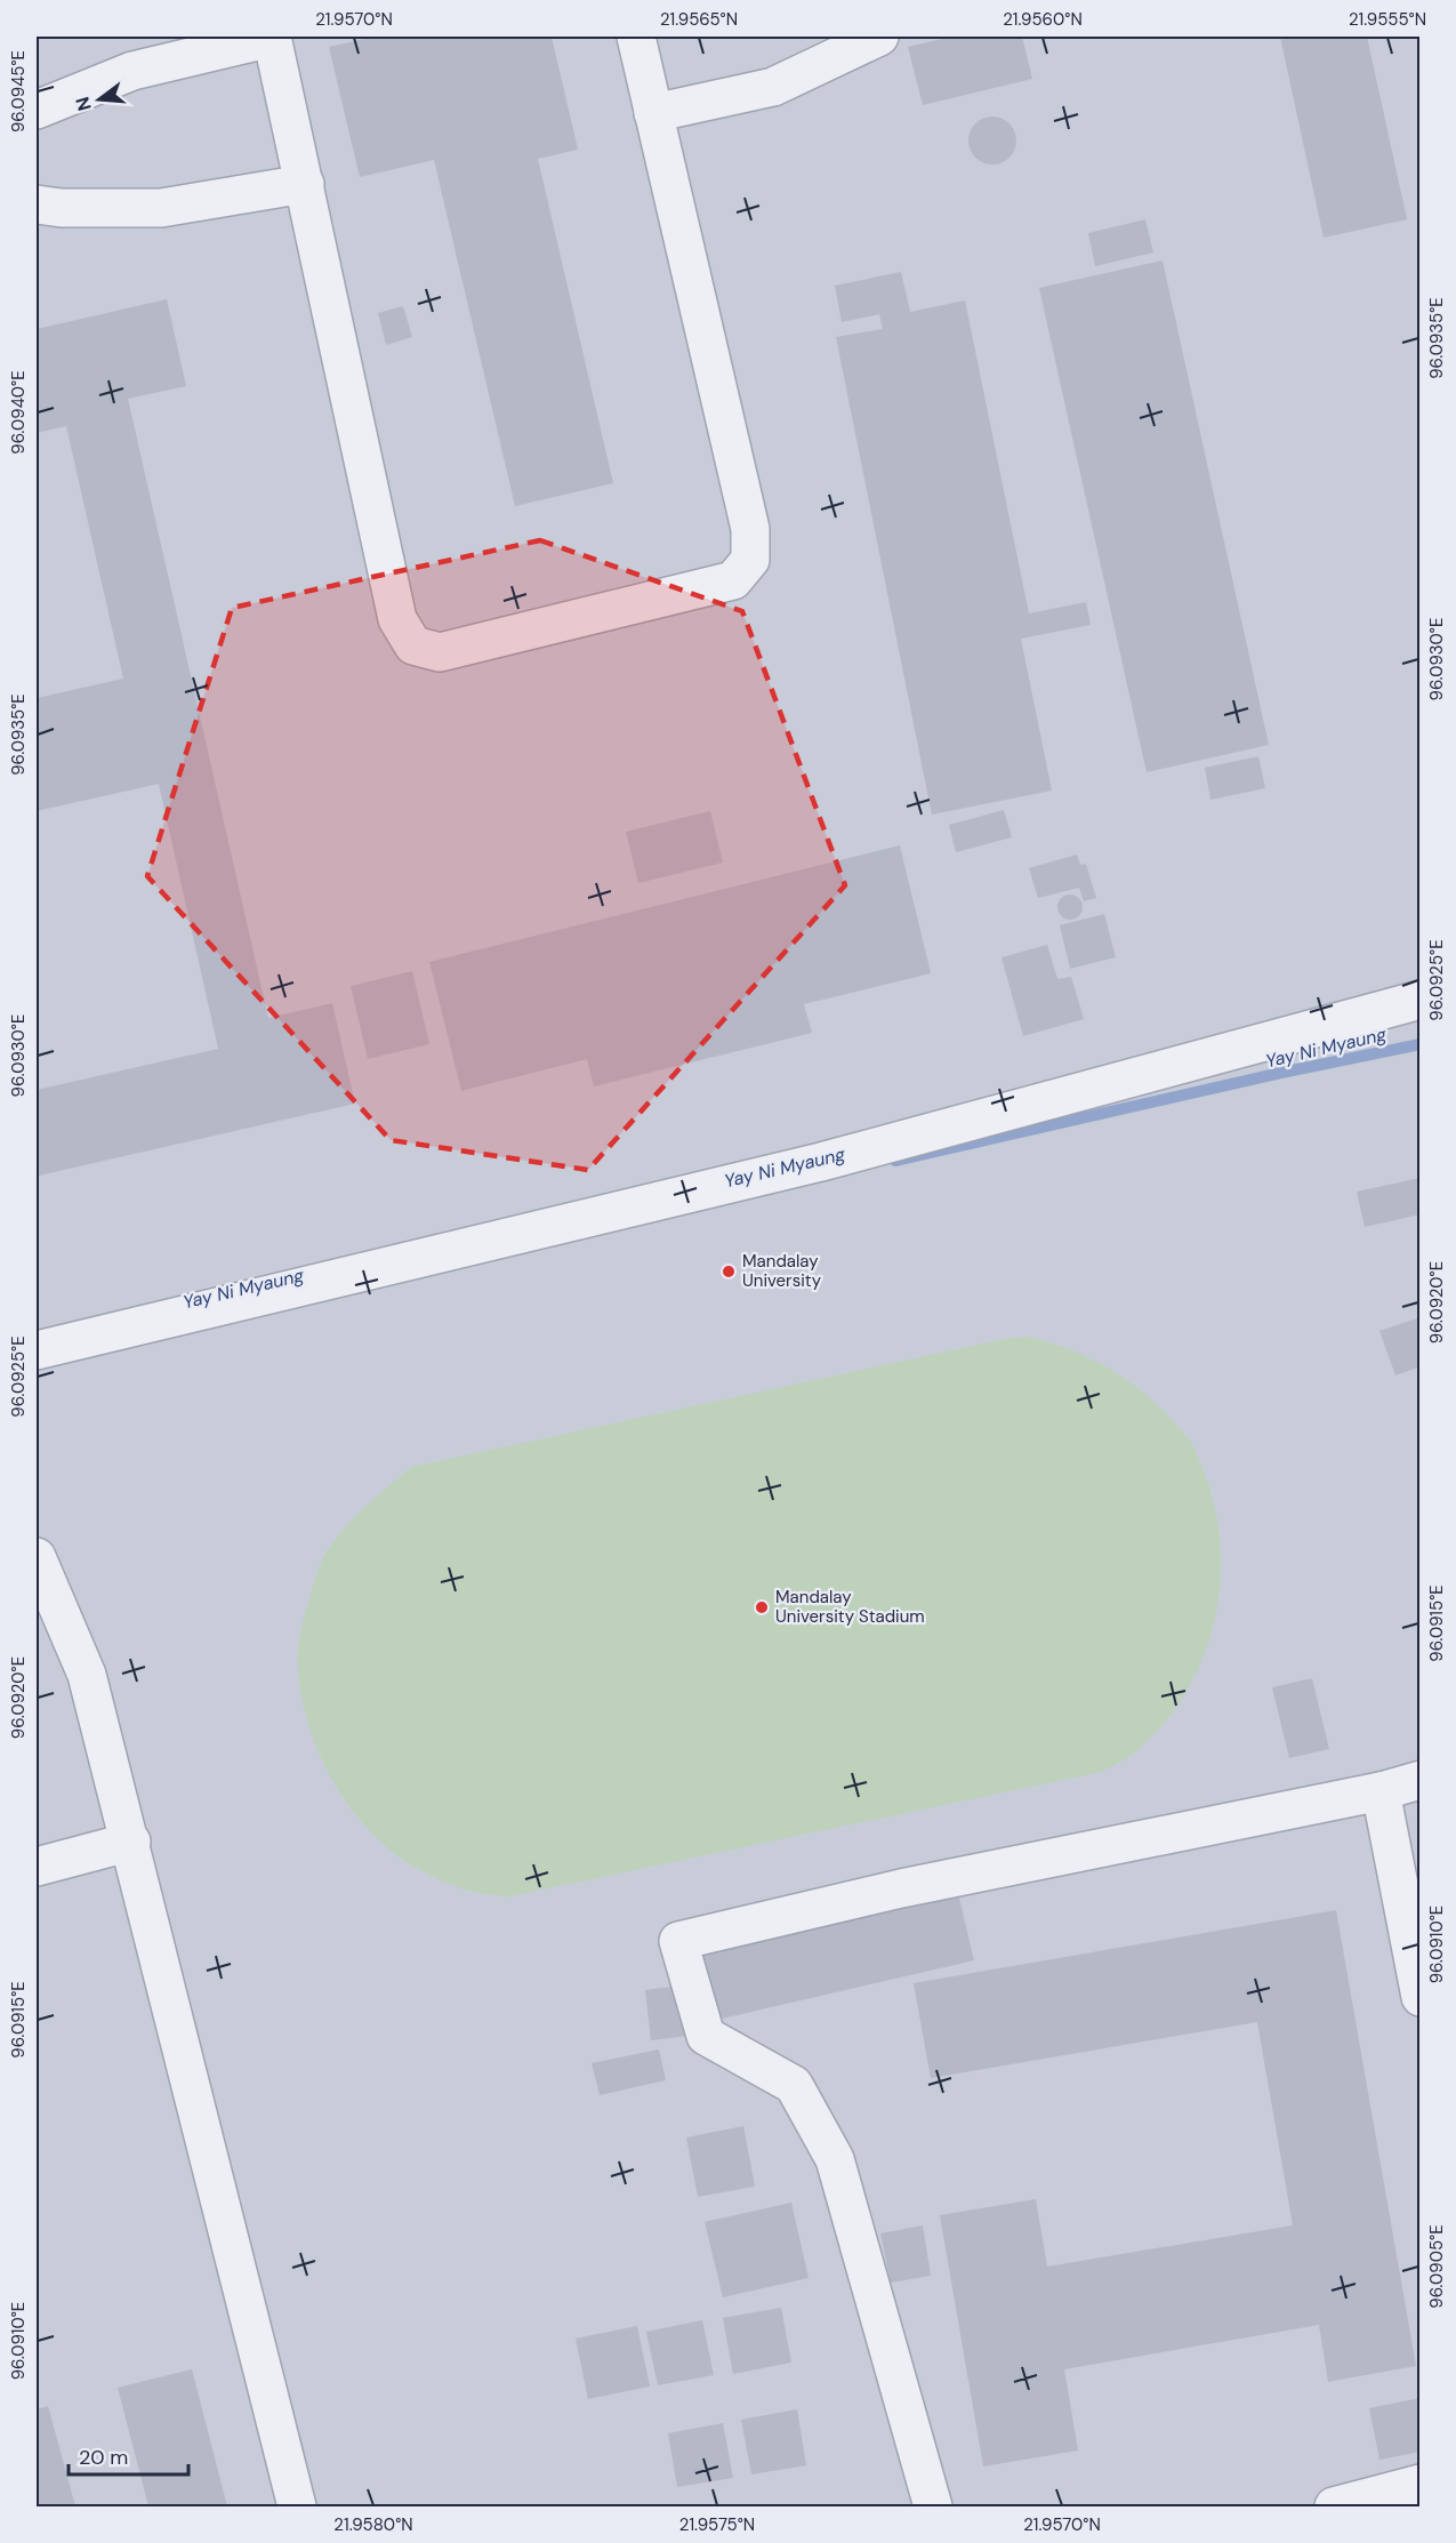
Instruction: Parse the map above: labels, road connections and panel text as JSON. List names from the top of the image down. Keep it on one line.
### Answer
{"water":["Yay Ni Myaung"],"places":["Mandalay University","Mandalay University Stadium"],"scale_bar":"20 m","north":"left","coordinates":["21.9570°N","21.9565°N","21.9560°N","21.9555°N","96.0945°E","96.0935°E","96.0940°E","96.0930°E","96.0925°E","96.0920°E","96.0915°E","96.0910°E","96.0905°E","21.9580°N","21.9575°N"]}
